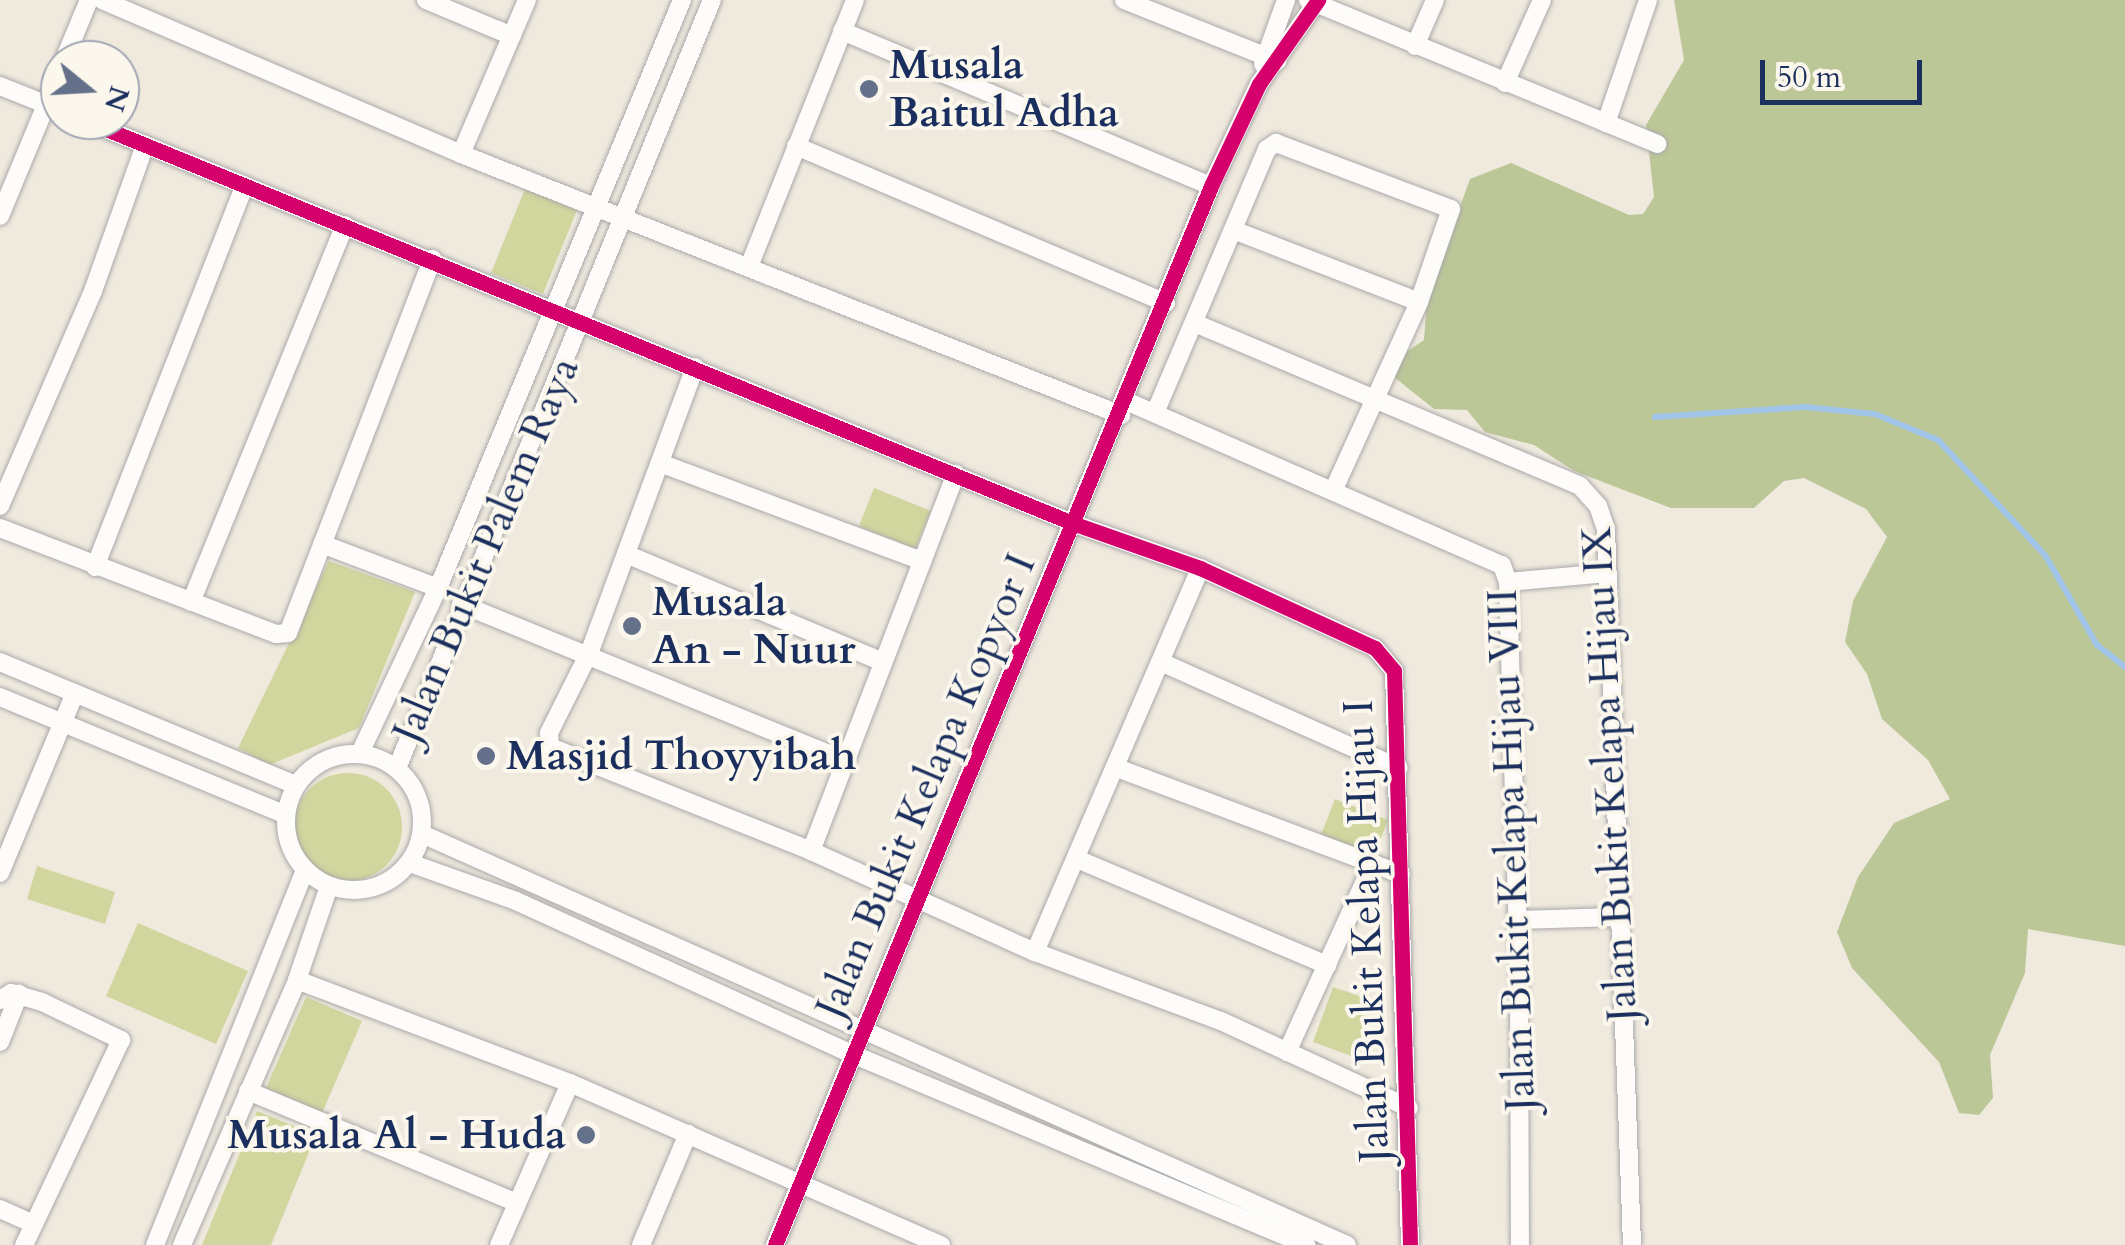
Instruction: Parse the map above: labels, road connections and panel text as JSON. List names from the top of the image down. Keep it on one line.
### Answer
{"streets":{"street":["Jalan Bukit Palem Raya","Jalan Bukit Kelapa Hijau IX","Jalan Bukit Kelapa Kopyor I","Jalan Bukit Kelapa Hijau VIII","Jalan Bukit Kelapa Hijau I"]},"crossings":[["Jalan Bukit Palem Raya","Jalan Bukit Kelapa Hijau VIII"],["Jalan Bukit Palem Raya","Jalan Bukit Kelapa Hijau I"],["Jalan Bukit Kelapa Kopyor I","Jalan Bukit Kelapa Hijau VIII"],["Jalan Bukit Kelapa Kopyor I","Jalan Bukit Kelapa Hijau I"]],"places":["Musala Baitul Adha","Musala An - Nuur","Masjid Thoyyibah","Musala Al - Huda"],"scale_bar":"50 m","north":"right"}
